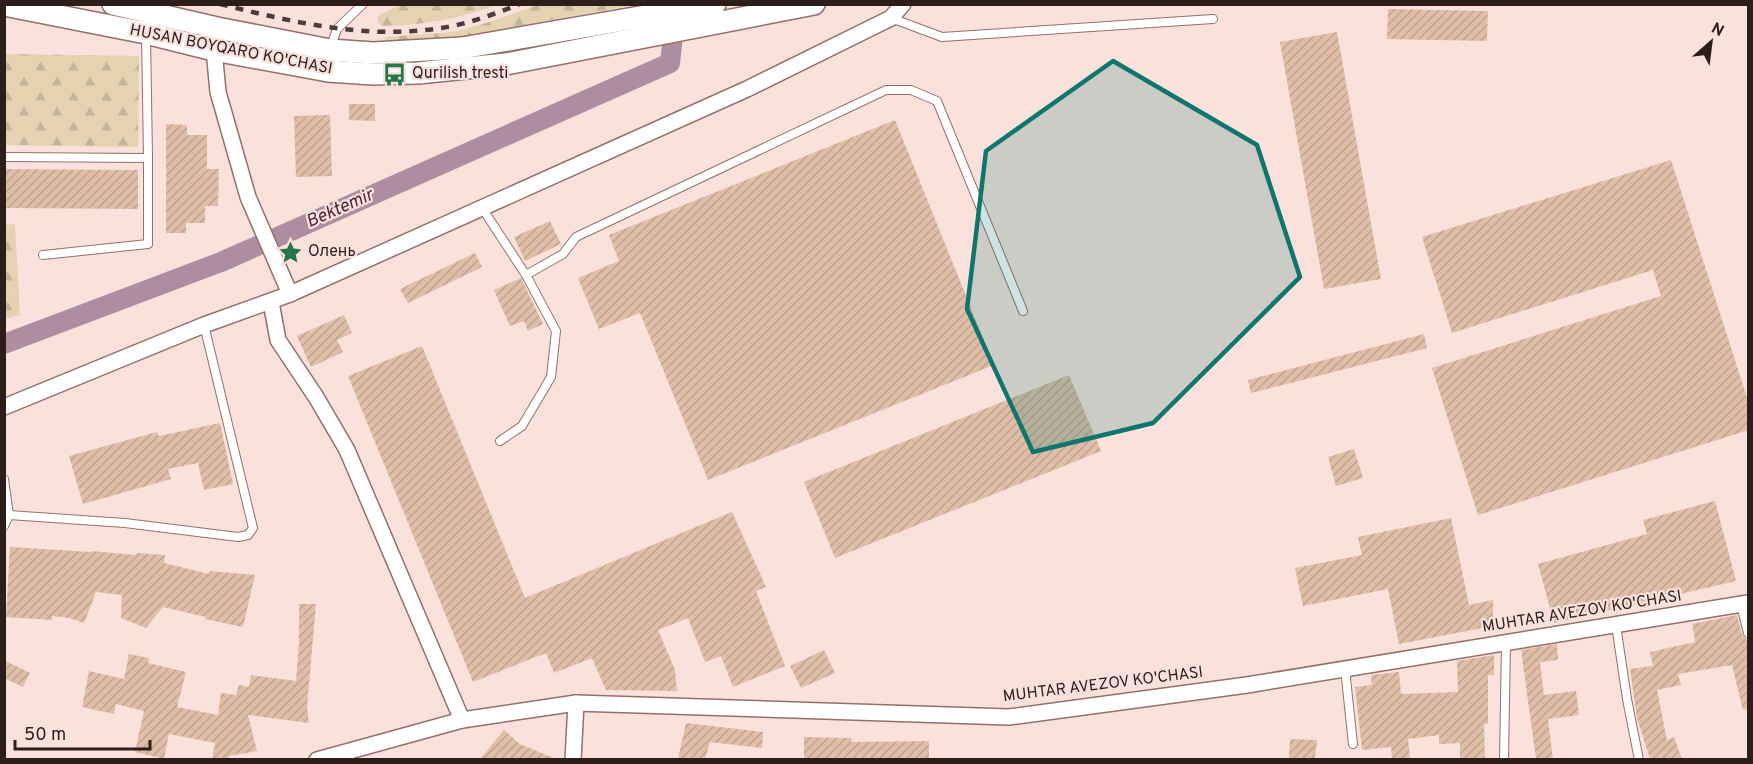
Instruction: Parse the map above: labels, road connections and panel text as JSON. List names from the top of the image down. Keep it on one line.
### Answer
{"streets":{"main road":["HUSAN BOYQARO KO'CHASI"],"street":["MUHTAR AVEZOV KO'CHASI"]},"water":["Bektemir"],"places":{"bus stop":["Qurilish tresti"],"place":["Олень"]},"scale_bar":"50 m","north":"top right"}
